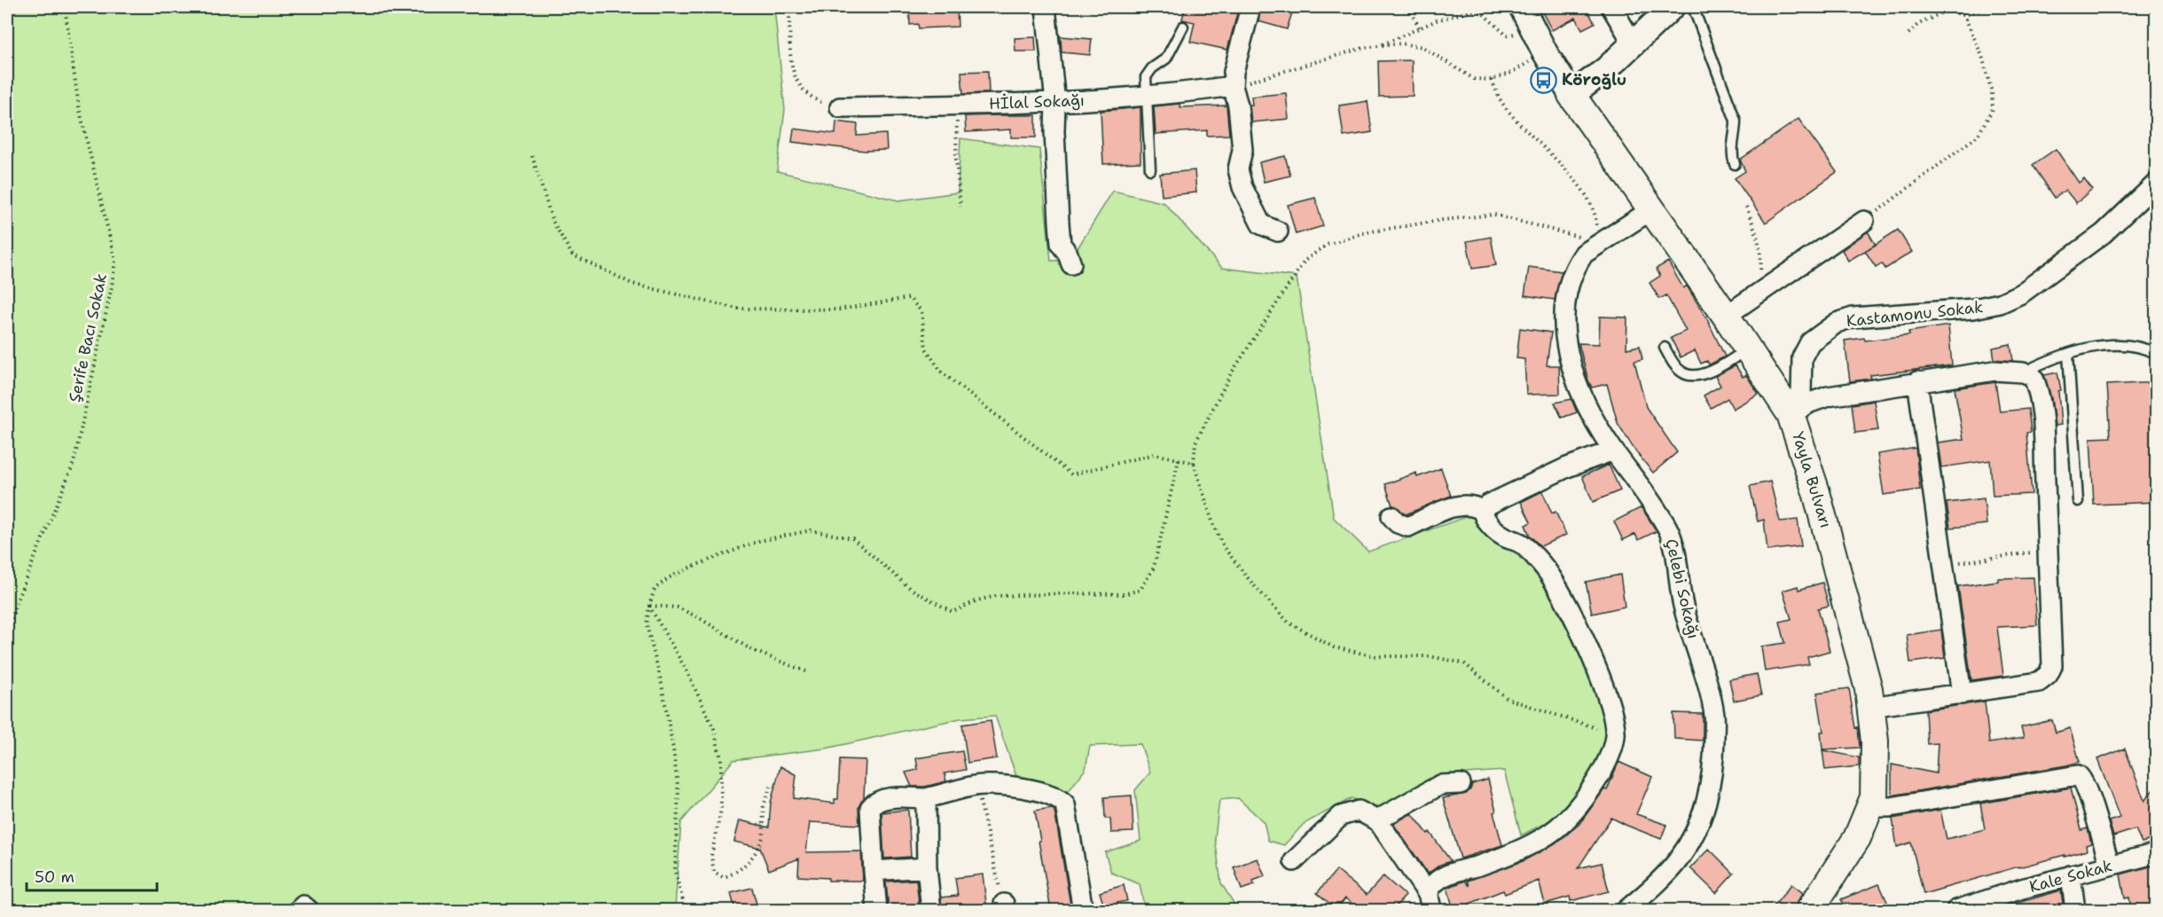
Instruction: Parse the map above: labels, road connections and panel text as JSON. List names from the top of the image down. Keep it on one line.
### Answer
{"streets":{"main road":["Yayla Bulvarı"],"street":["Hİlal Sokağı","Kastamonu Sokak","Çelebi Sokağı","Kale Sokak"],"path":["Şerife Bacı Sokak"]},"crossings":[["Kastamonu Sokak","Yayla Bulvarı"],["Yayla Bulvarı","Çelebi Sokağı"]],"places":{"bus stop":["Köroğlu"]},"scale_bar":"50 m"}
